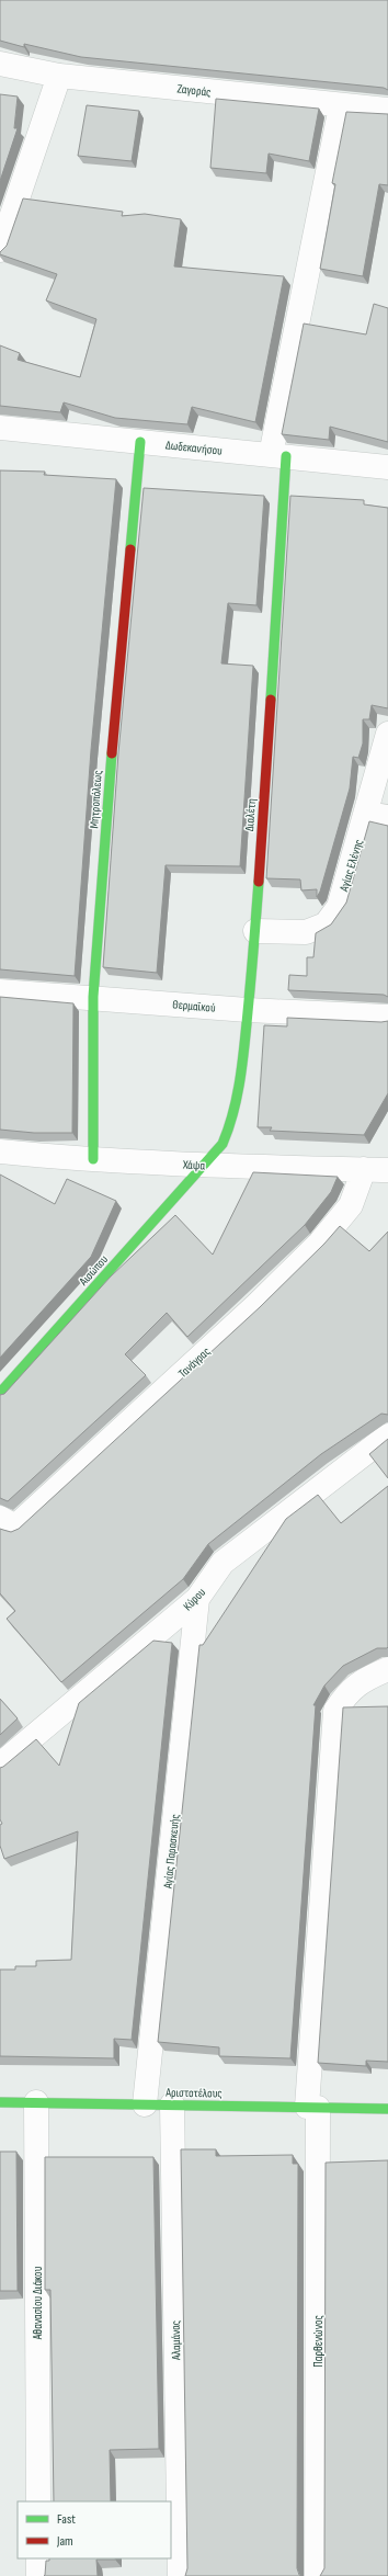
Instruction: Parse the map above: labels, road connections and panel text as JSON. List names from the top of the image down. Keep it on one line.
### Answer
{"streets":{"street":["Ζαγοράς","Δωδεκανήσου","Μητροπόλεως","Διαλέτη","Αγίας Ελένης","Θερμαϊκού","Χάψα","Αισώπου","Τανάγρας","Κύρου","Αγίας Παρασκευής","Αριστοτέλους","Αθανασίου Διάκου","Αλαμάνας","Παρθενώνος"]},"crossings":[["Δωδεκανήσου","Μητροπόλεως"],["Δωδεκανήσου","Διαλέτη"],["Μητροπόλεως","Θερμαϊκού"],["Μητροπόλεως","Χάψα"],["Διαλέτη","Αγίας Ελένης"],["Διαλέτη","Θερμαϊκού"],["Διαλέτη","Χάψα"],["Διαλέτη","Αισώπου"],["Χάψα","Αισώπου"],["Χάψα","Τανάγρας"],["Κύρου","Αγίας Παρασκευής"],["Αγίας Παρασκευής","Αριστοτέλους"],["Αριστοτέλους","Αθανασίου Διάκου"],["Αριστοτέλους","Αλαμάνας"],["Αριστοτέλους","Παρθενώνος"]],"legend":["Fast","Jam"]}
